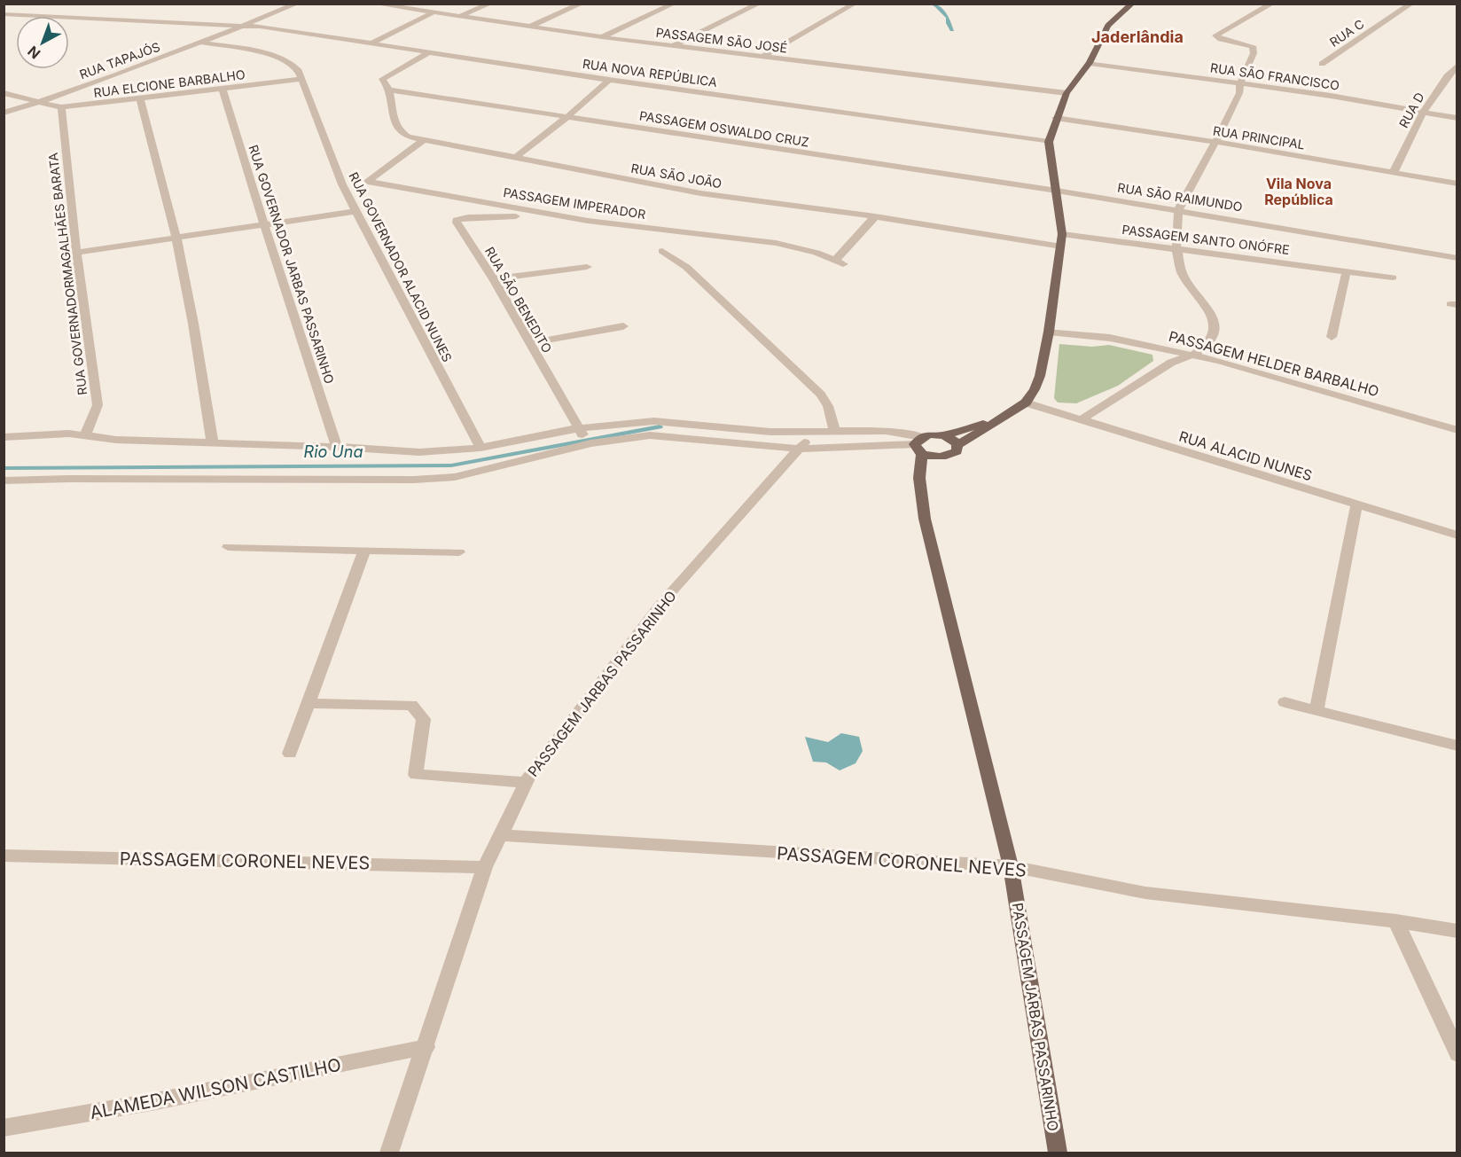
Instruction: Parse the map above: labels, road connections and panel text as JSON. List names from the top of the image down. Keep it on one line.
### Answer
{"streets":{"main road":["PASSAGEM JARBAS PASSARINHO"],"street":["RUA C","PASSAGEM SÃO JOSÉ","RUA TAPAJÓS","RUA NOVA REPÚBLICA","RUA SÃO FRANCISCO","RUA ELCIONE BARBALHO","RUA D","PASSAGEM OSWALDO CRUZ","RUA PRINCIPAL","RUA SÃO JOÃO","RUA SÃO RAIMUNDO","PASSAGEM IMPERADOR","PASSAGEM SANTO ONÓFRE","RUA GOVERNADOR JARBAS PASSARINHO","RUA GOVERNADOR ALACID NUNES","RUA GOVERNADORMAGALHÃES BARATA","RUA SÃO BENEDITO","PASSAGEM HELDER BARBALHO","RUA ALACID NUNES","PASSAGEM CORONEL NEVES","ALAMEDA WILSON CASTILHO"]},"crossings":[["RUA TAPAJÓS","RUA NOVA REPÚBLICA"],["RUA TAPAJÓS","RUA ELCIONE BARBALHO"],["RUA TAPAJÓS","RUA GOVERNADOR ALACID NUNES"],["RUA NOVA REPÚBLICA","RUA SÃO JOÃO"],["RUA SÃO FRANCISCO","RUA D"],["RUA ELCIONE BARBALHO","RUA GOVERNADOR JARBAS PASSARINHO"],["RUA ELCIONE BARBALHO","RUA GOVERNADOR ALACID NUNES"],["RUA ELCIONE BARBALHO","RUA GOVERNADORMAGALHÃES BARATA"],["RUA D","RUA PRINCIPAL"],["PASSAGEM OSWALDO CRUZ","RUA SÃO JOÃO"],["PASSAGEM OSWALDO CRUZ","RUA SÃO RAIMUNDO"],["RUA SÃO JOÃO","PASSAGEM IMPERADOR"],["PASSAGEM JARBAS PASSARINHO","PASSAGEM CORONEL NEVES"],["PASSAGEM JARBAS PASSARINHO","ALAMEDA WILSON CASTILHO"]],"districts":["Jaderlândia","Vila Nova República"],"water":["Rio Una"],"north":"bottom left"}
